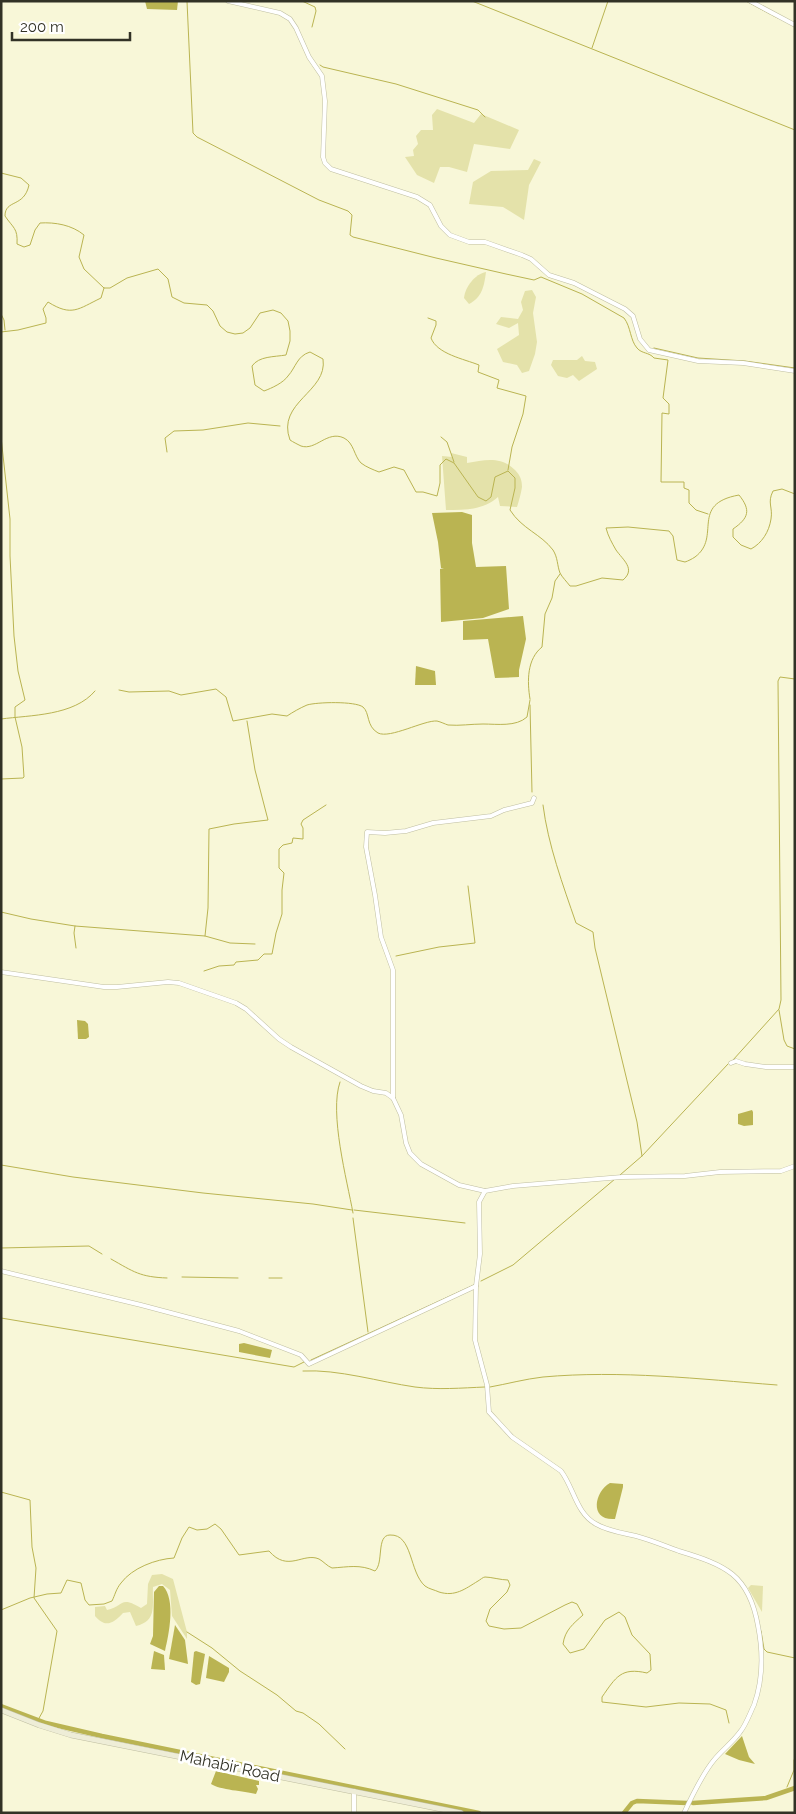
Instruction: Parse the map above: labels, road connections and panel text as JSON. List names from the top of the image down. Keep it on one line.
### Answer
{"streets":{"street":["Mahabir Road"]},"scale_bar":"200 m"}
